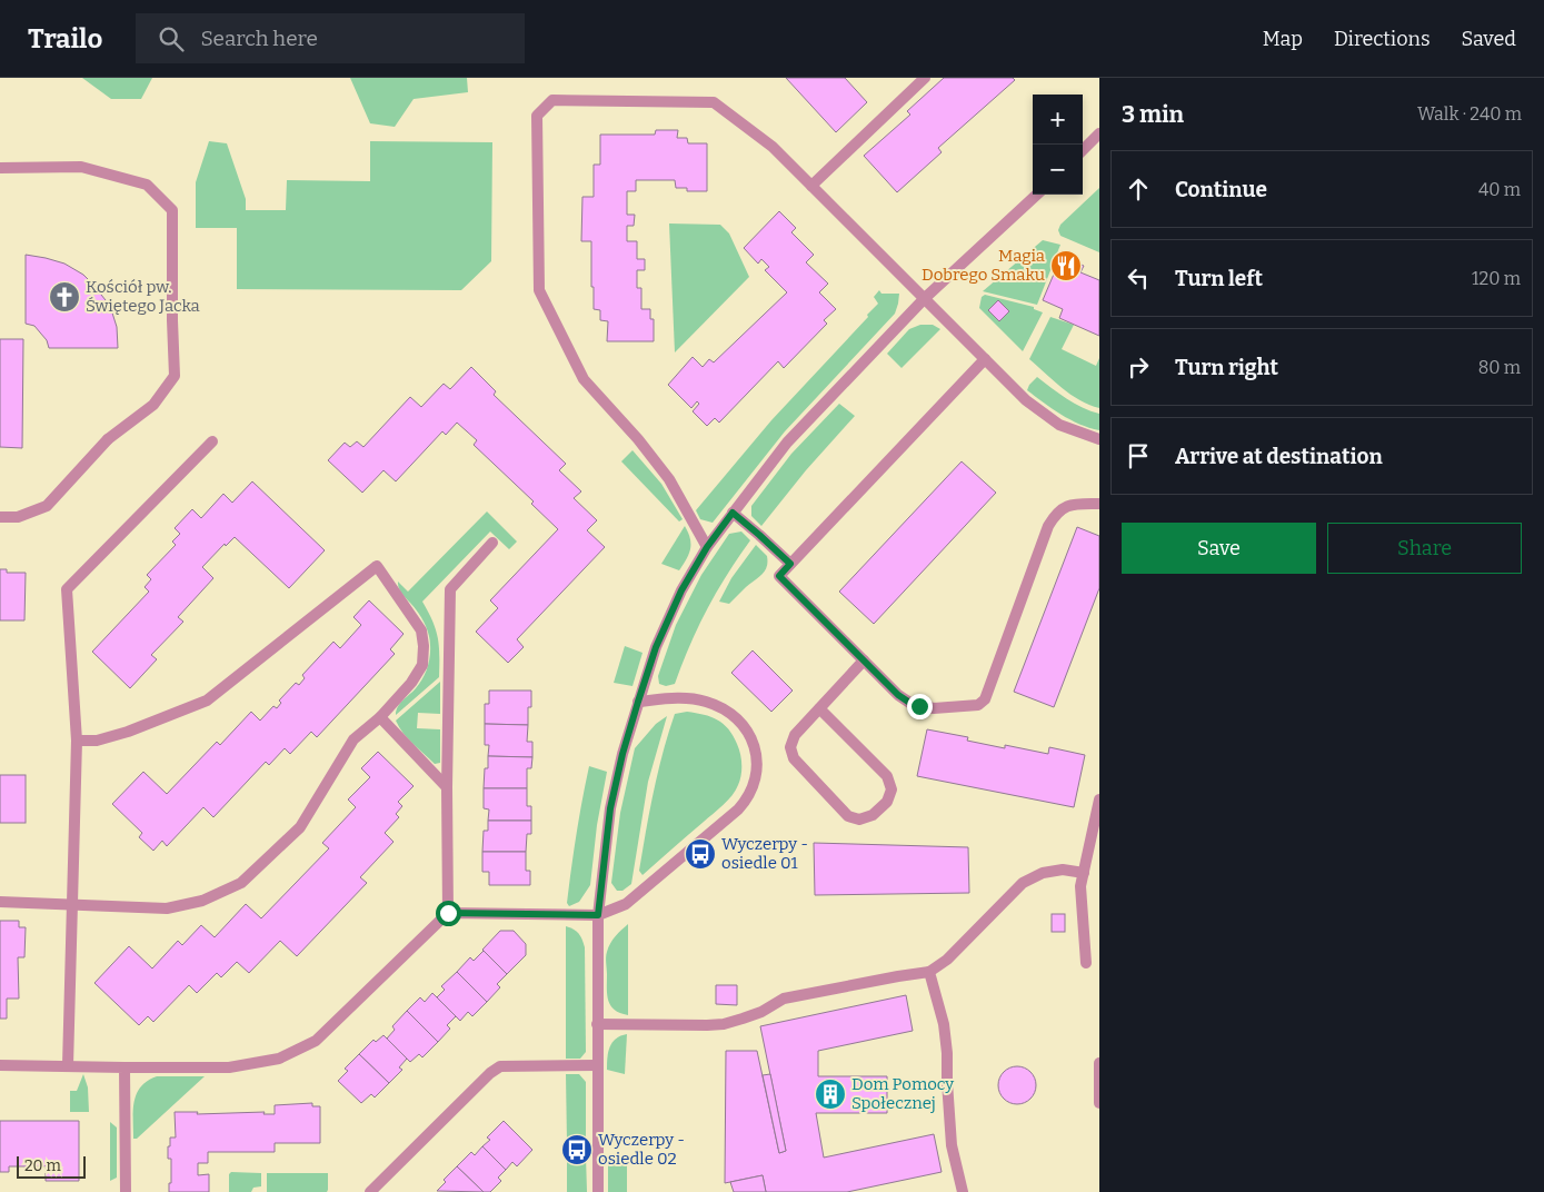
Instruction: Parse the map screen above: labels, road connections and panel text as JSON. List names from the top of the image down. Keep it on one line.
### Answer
{"places":{"restaurant":["Magia Dobrego Smaku"],"church":["Kościół pw. Świętego Jacka"],"bus stop":["Wyczerpy - osiedle 01","Wyczerpy - osiedle 02"],"building":["Dom Pomocy Społecznej"]},"scale_bar":"20 m","page":{"header":"Trailo","search":"Search here","nav":["Map","Directions","Saved"],"heading":["3 min","Walk · 240 m"],"map_buttons":["+","−"],"list":[["Continue","40 m"],["Turn left","120 m"],["Turn right","80 m"],"Arrive at destination"],"buttons":["Save","Share"],"scale":"20 m"}}
